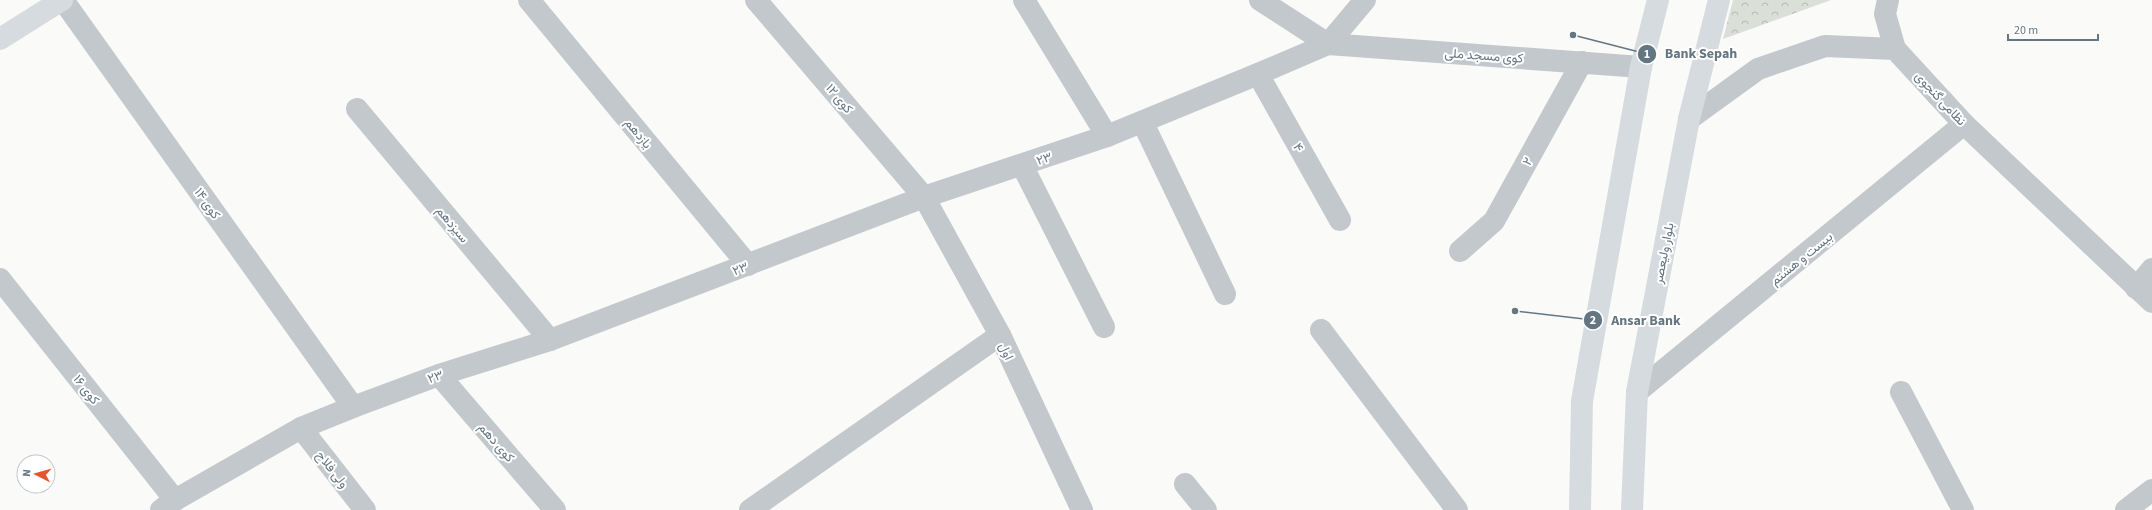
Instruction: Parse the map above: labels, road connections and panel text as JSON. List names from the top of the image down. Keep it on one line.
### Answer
{"streets":{"main road":["بلوار ولیعصر"],"street":["کوی مسجد ملی","کوی ۱۲","نظامی گنجوی","یازدهم","۴","۲۳","۲","کوی ۱۴","سیزدهم","بیست و هشتم","اول","کوی ۱۶","کوی دهم","ولی فلاح"]},"crossings":[["کوی مسجد ملی","۲۳"],["کوی مسجد ملی","۲"],["کوی ۱۲","۲۳"],["کوی ۱۲","اول"],["نظامی گنجوی","بیست و هشتم"],["یازدهم","۲۳"],["۴","۲۳"],["۲۳","کوی ۱۴"],["۲۳","سیزدهم"],["۲۳","اول"],["۲۳","کوی ۱۶"],["۲۳","کوی دهم"],["۲۳","ولی فلاح"],["بلوار ولیعصر","بیست و هشتم"]],"places":["Bank Sepah","Ansar Bank"],"scale_bar":"20 m","north":"left"}
